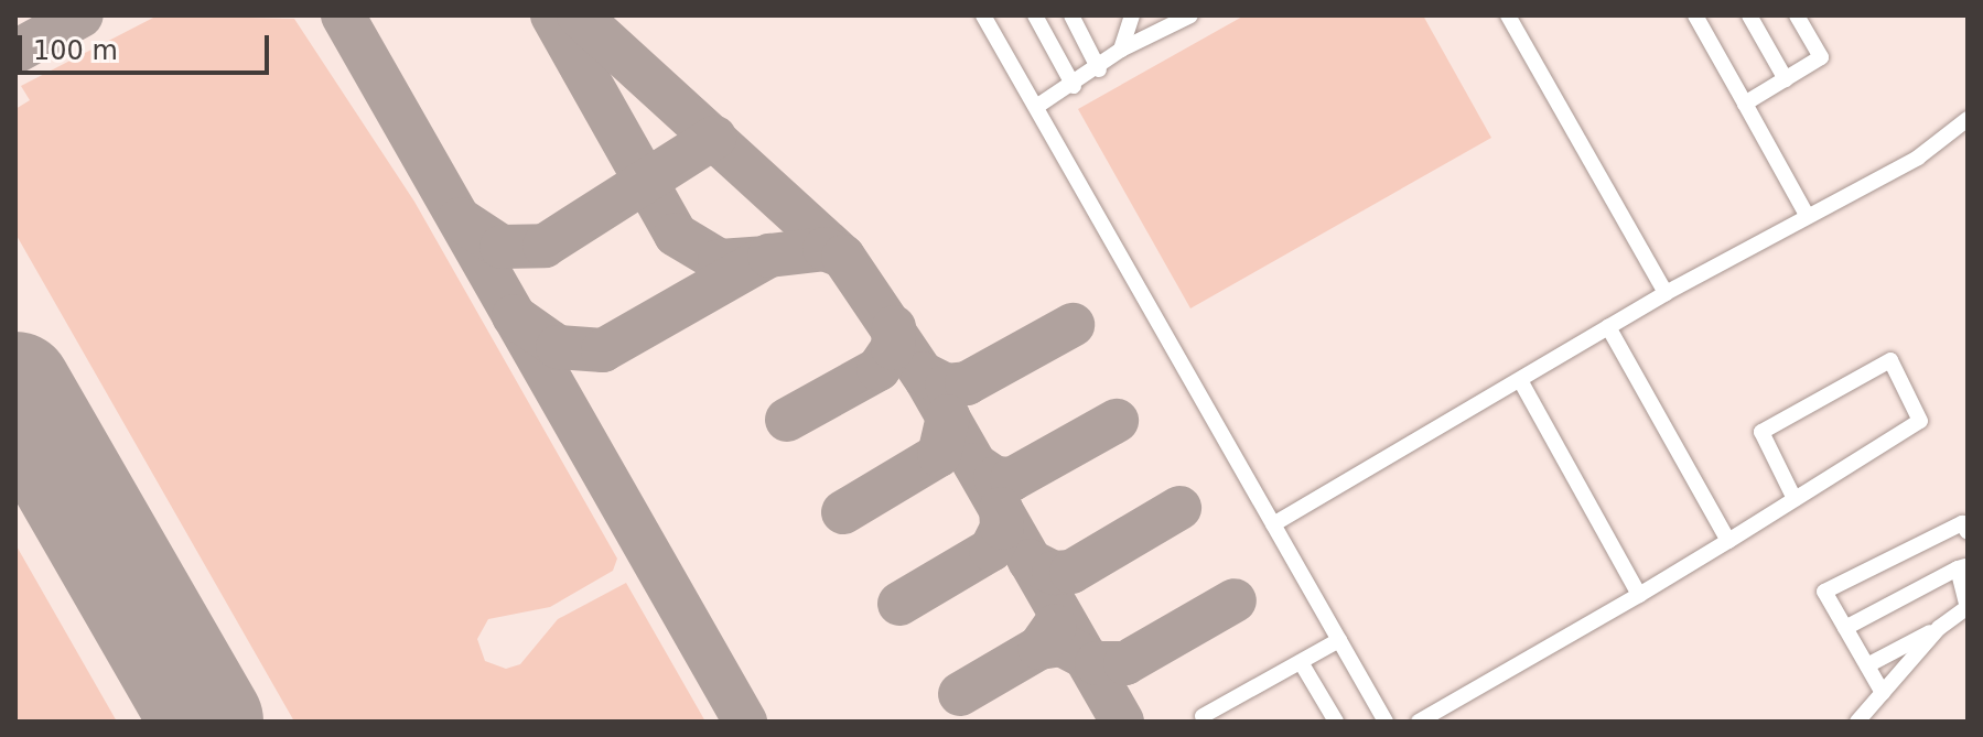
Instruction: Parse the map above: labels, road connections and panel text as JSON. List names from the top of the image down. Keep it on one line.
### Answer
{"scale_bar":"100 m"}
